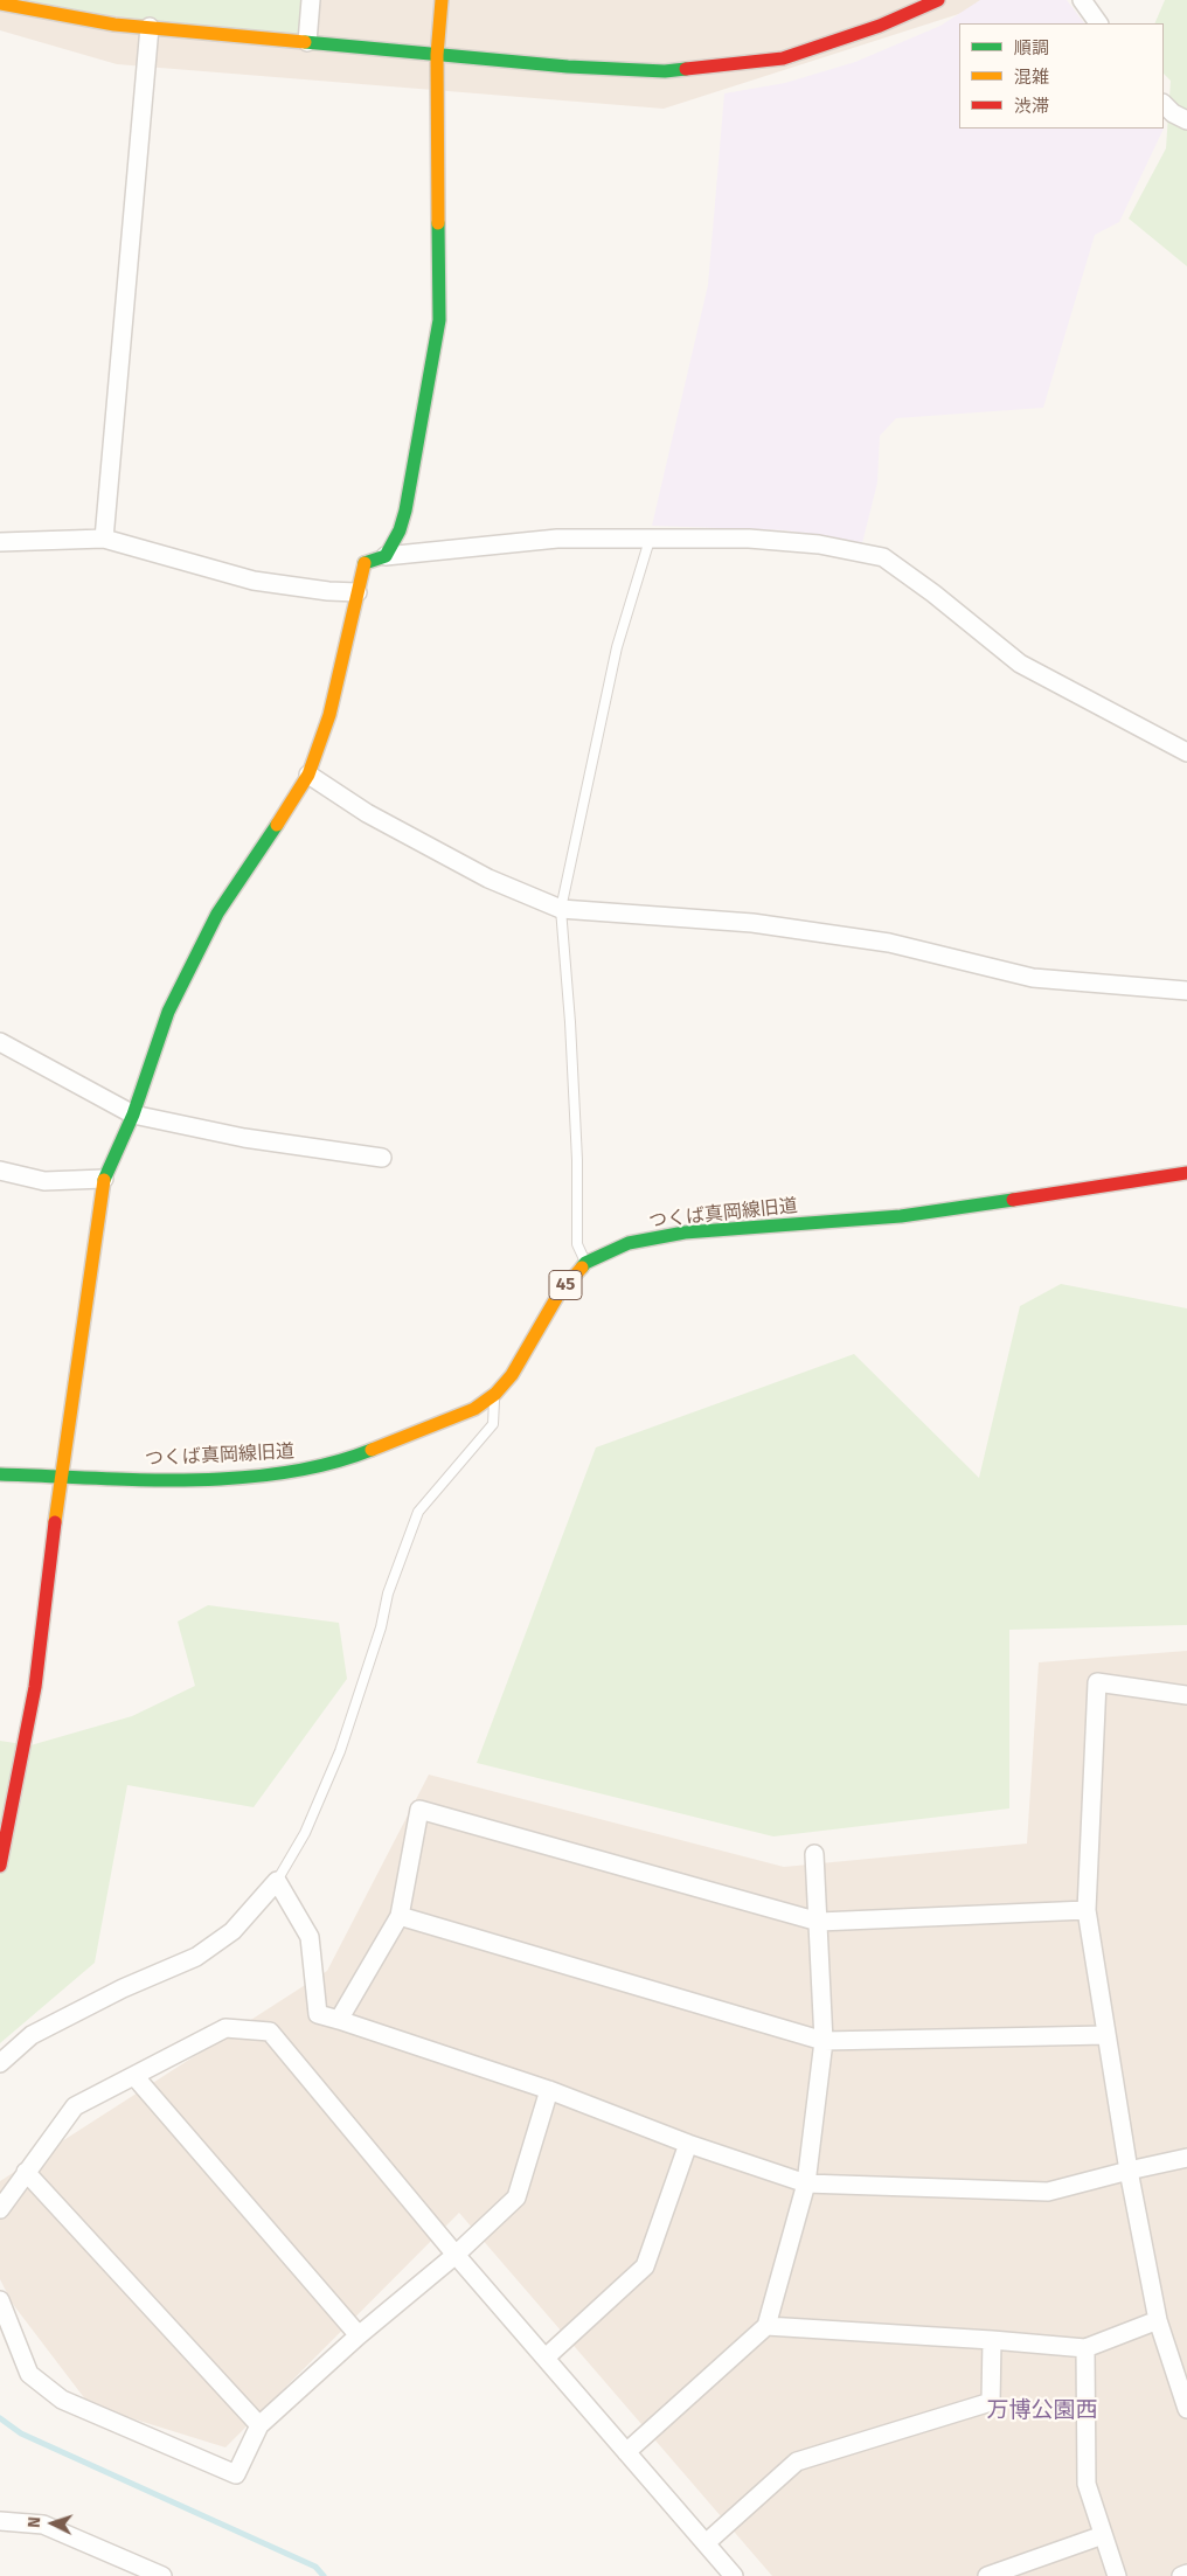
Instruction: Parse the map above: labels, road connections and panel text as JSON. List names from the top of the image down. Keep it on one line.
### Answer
{"streets":{"street":["つくば真岡線旧道","45"]},"districts":["万博公園西"],"legend":["順調","混雑","渋滞"],"north":"left"}
